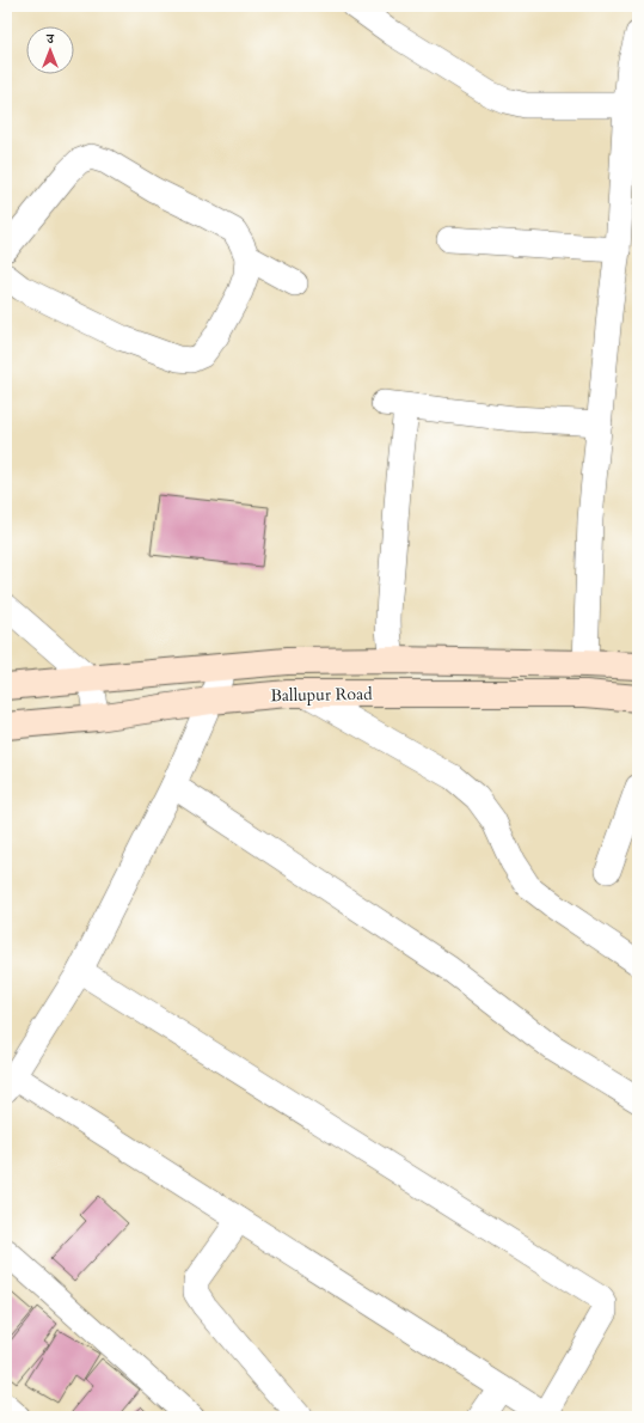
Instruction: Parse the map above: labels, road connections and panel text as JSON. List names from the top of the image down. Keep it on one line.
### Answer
{"streets":{"main road":["Ballupur Road"]},"north":"top"}
